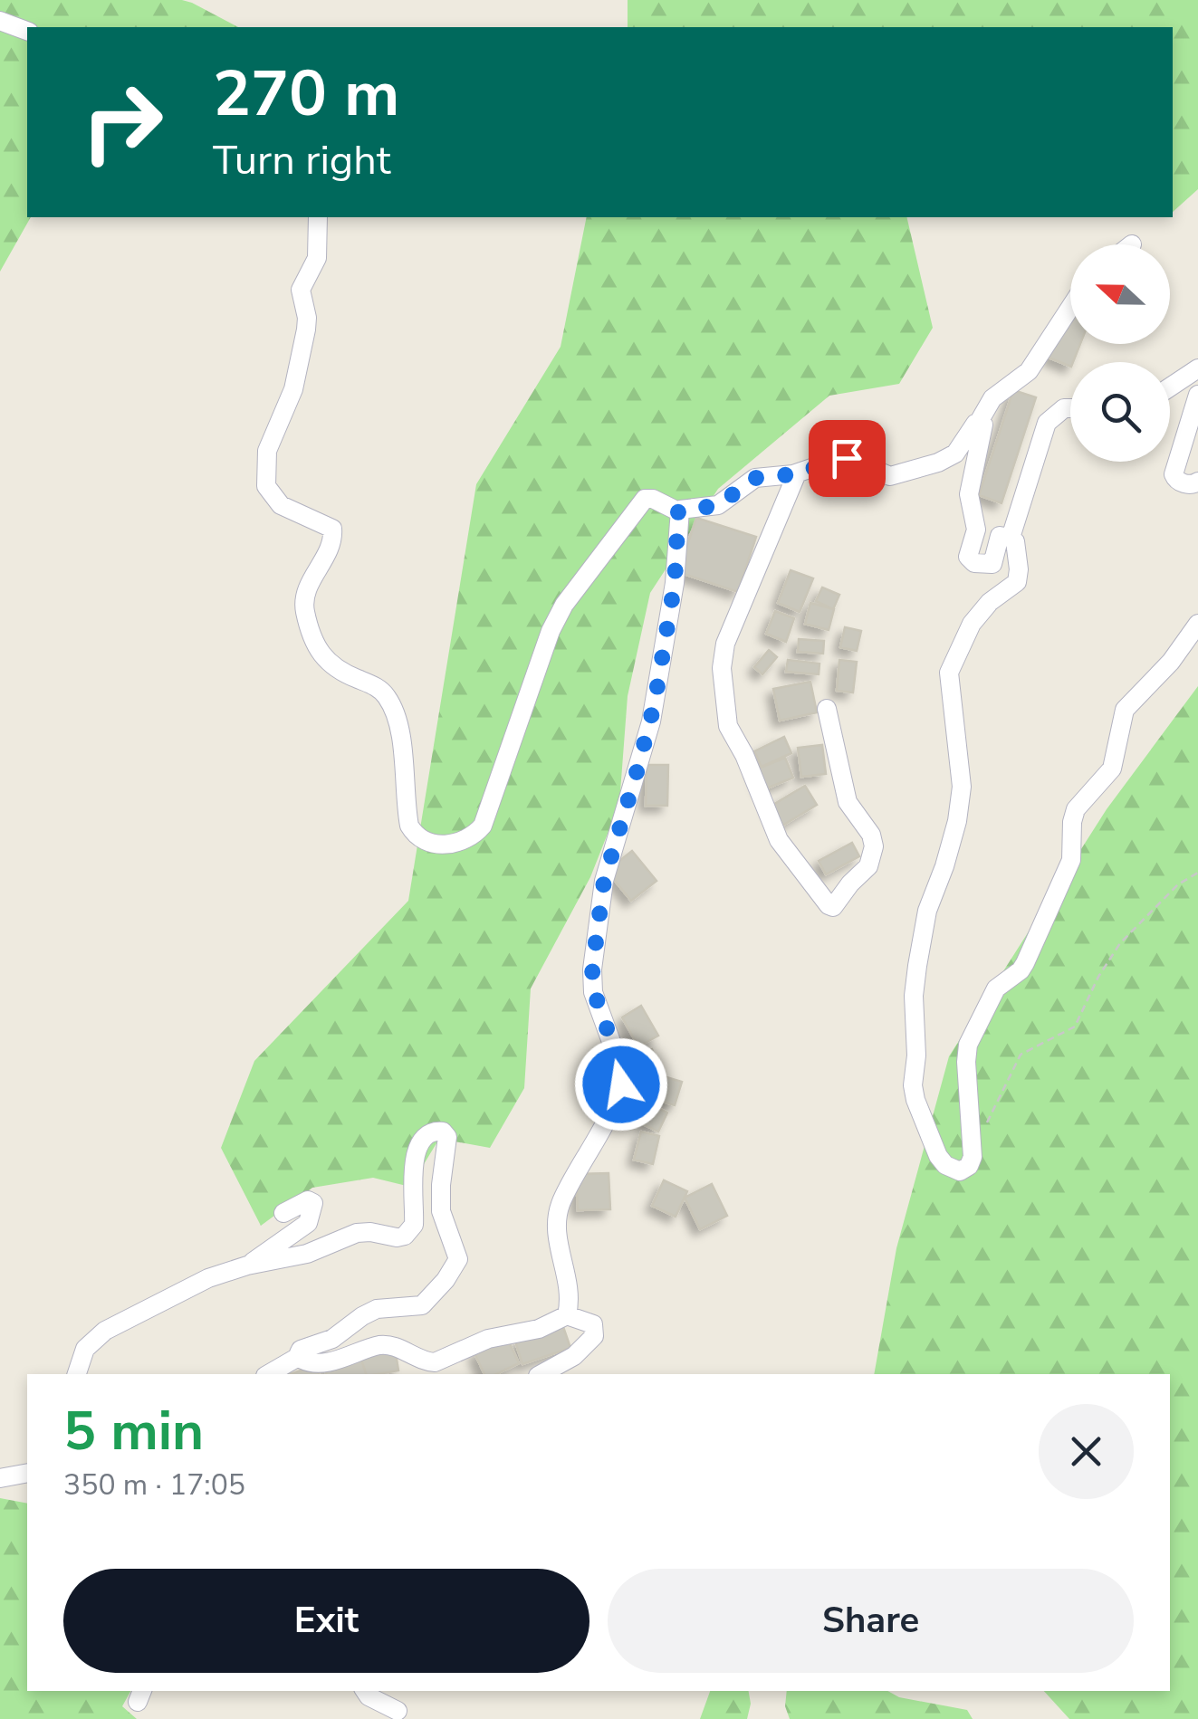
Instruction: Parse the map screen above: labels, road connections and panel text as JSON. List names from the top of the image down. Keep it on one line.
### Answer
{"north":"left","page":{"turn":["270 m","Turn right"],"heading":["5 min","350 m · 17:05"],"buttons":["Exit","Share"]}}
